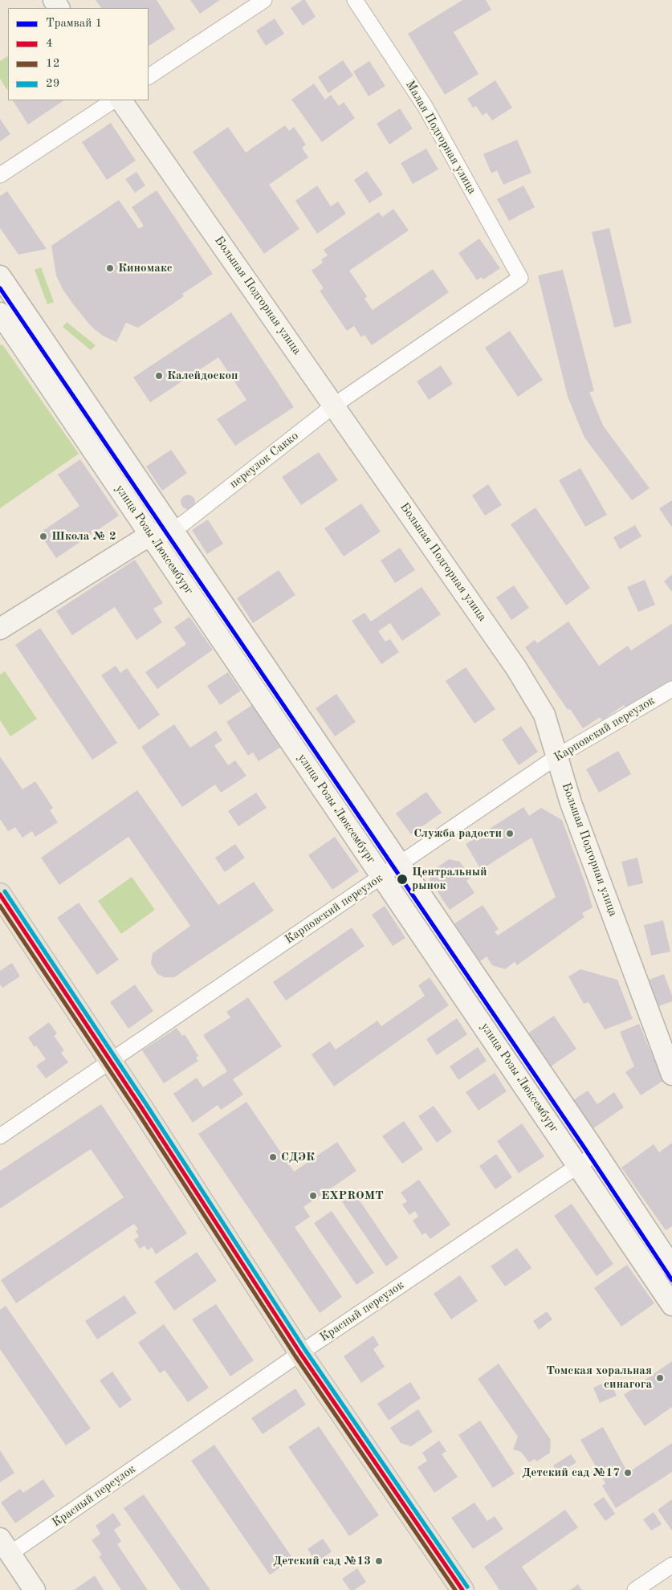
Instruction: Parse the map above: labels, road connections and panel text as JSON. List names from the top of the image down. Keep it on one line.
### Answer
{"streets":{"main road":["Большая Подгорная улица","переулок Сакко","улица Розы Люксембург"],"street":["Малая Подгорная улица","Карповский переулок","Красный переулок"]},"crossings":[["Малая Подгорная улица","переулок Сакко"],["Большая Подгорная улица","переулок Сакко"],["Большая Подгорная улица","Карповский переулок"],["переулок Сакко","улица Розы Люксембург"],["улица Розы Люксембург","Карповский переулок"],["улица Розы Люксембург","Красный переулок"]],"places":["Киномакс","Калейдоскоп","Школа № 2","Служба радости","Центральный рынок","СДЭК","EXPROMT","Томская хоральная синагога","Детский сад №17","Детский сад №13"],"lines":["tram line 1","transit line 29","transit line 4","transit line 12"],"legend":["Трамвай 1","4","12","29"]}
